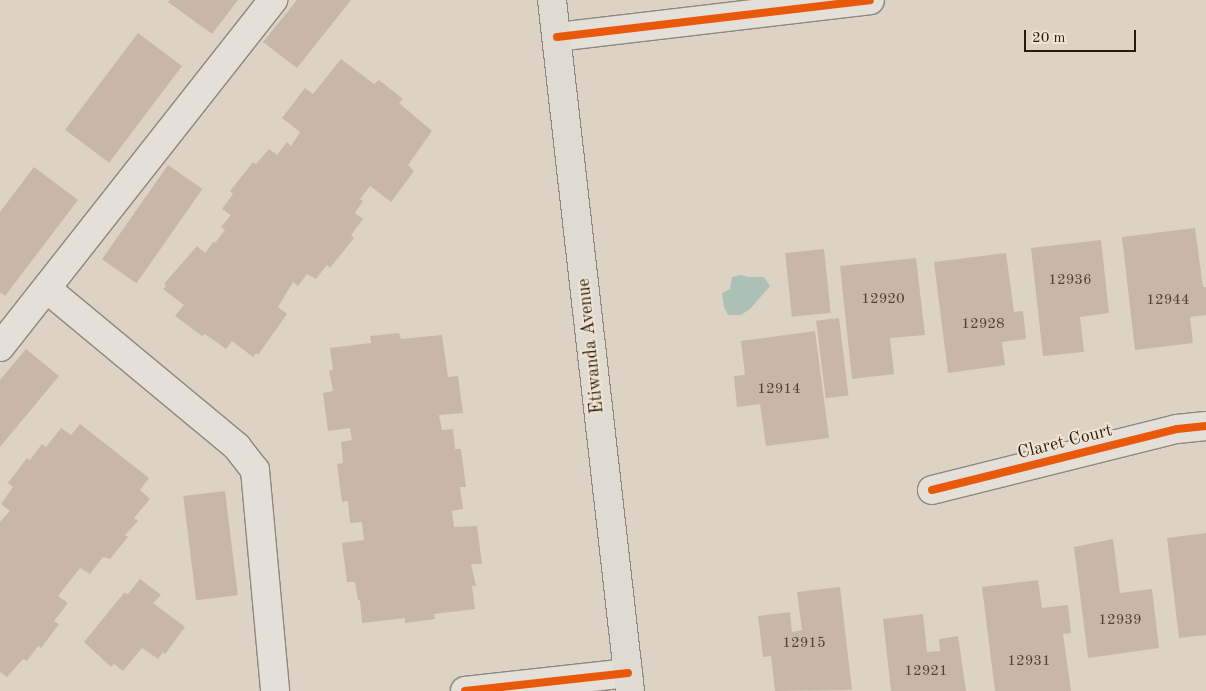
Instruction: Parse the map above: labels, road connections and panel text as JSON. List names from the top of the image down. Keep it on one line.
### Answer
{"streets":{"main road":["Etiwanda Avenue"],"street":["Claret Court"]},"house_numbers":["12936","12920","12944","12928","12914","12939","12915","12931","12921"],"scale_bar":"20 m"}
